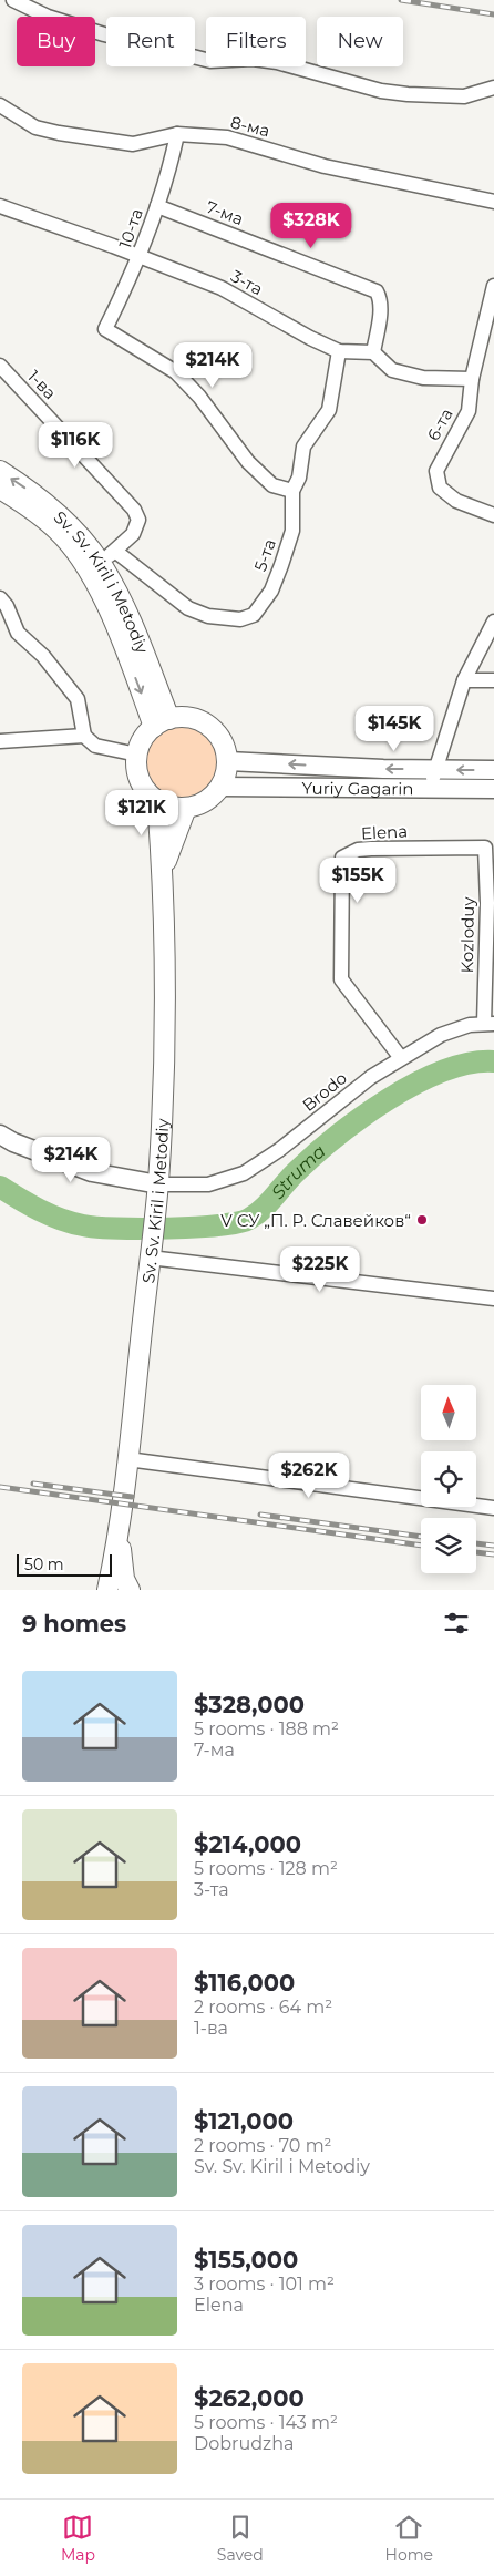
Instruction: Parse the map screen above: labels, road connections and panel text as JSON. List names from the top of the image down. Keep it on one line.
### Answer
{"streets":{"main road":["Sv. Sv. Kiril i Metodiy"],"street":["8-ма","7-ма","10-та","3-та","1-ва","6-та","5-та","Yuriy Gagarin","Elena","Kozloduy","Brodo"]},"crossings":[["8-ма","10-та"],["7-ма","10-та"],["7-ма","3-та"],["10-та","3-та"],["10-та","5-та"],["3-та","5-та"],["1-ва","5-та"],["1-ва","Sv. Sv. Kiril i Metodiy"],["5-та","Sv. Sv. Kiril i Metodiy"],["Sv. Sv. Kiril i Metodiy","Yuriy Gagarin"],["Sv. Sv. Kiril i Metodiy","Brodo"],["Elena","Kozloduy"],["Elena","Brodo"],["Kozloduy","Brodo"]],"water":["Struma"],"places":["V СУ „П. Р. Славейков“"],"scale_bar":"50 m","north":"top","page":{"chip":["Buy","Rent","Filters","New"],"price":["$328K","$214K","$116K","$145K","$121K","$155K","$214K","$225K","$262K"],"scale":"50 m","heading":"9 homes","list":[{"name":"$328,000","note":"5 rooms · 188 m² · 7-ма"},{"name":"$214,000","note":"5 rooms · 128 m² · 3-та"},{"name":"$116,000","note":"2 rooms · 64 m² · 1-ва"},{"name":"$121,000","note":"2 rooms · 70 m² · Sv. Sv. Kiril i Metodiy"},{"name":"$155,000","note":"3 rooms · 101 m² · Elena"},{"name":"$262,000","note":"5 rooms · 143 m² · Dobrudzha"}],"tabs":["Map","Saved","Home"]}}
